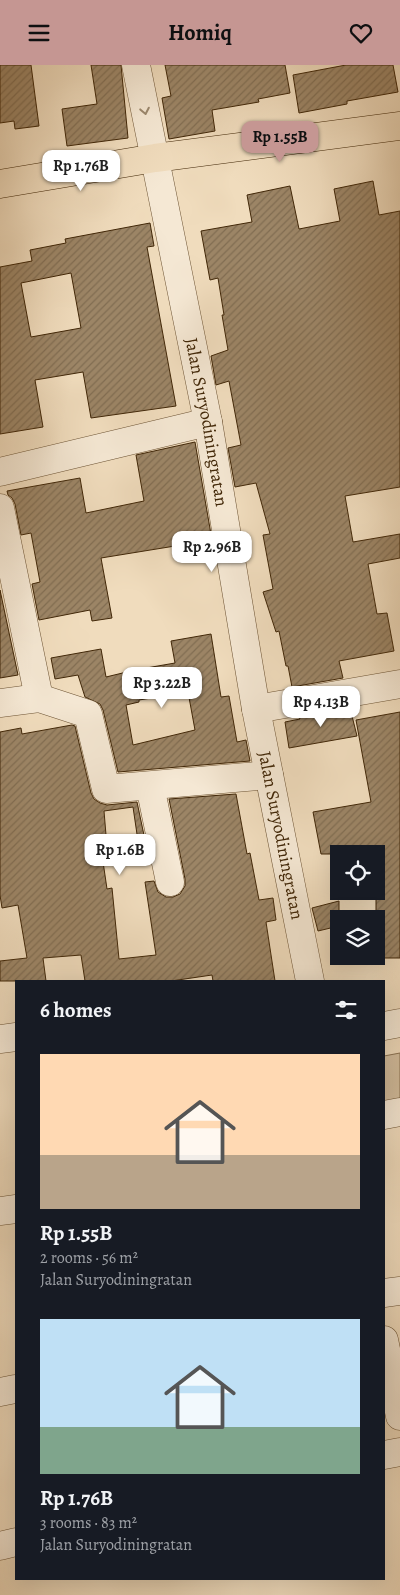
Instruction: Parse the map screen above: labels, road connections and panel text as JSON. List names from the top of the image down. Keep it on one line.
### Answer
{"streets":{"street":["Jalan Suryodiningratan"]},"page":{"header":"Homiq","price":["Rp 1.55B","Rp 1.76B","Rp 2.96B","Rp 3.22B","Rp 4.13B","Rp 1.6B"],"heading":"6 homes","list":[{"name":"Rp 1.55B","note":"2 rooms · 56 m² · Jalan Suryodiningratan"},{"name":"Rp 1.76B","note":"3 rooms · 83 m² · Jalan Suryodiningratan"}]}}
